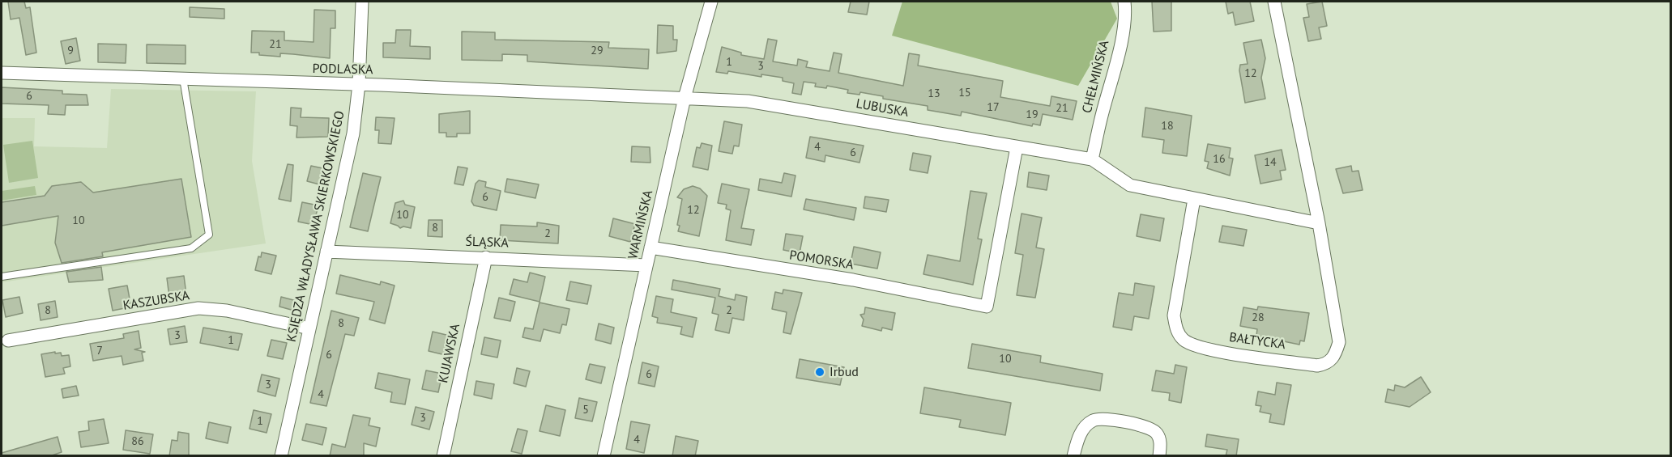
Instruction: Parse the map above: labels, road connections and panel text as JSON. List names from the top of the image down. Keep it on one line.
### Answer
{"streets":{"street":["PODLASKA","CHEŁMIŃSKA","LUBUSKA","WARMIŃSKA","KSIĘDZA WŁADYSŁAWA SKIERKOWSKIEGO","ŚLĄSKA","POMORSKA","KASZUBSKA","BAŁTYCKA","KUJAWSKA"]},"crossings":[["PODLASKA","LUBUSKA"],["PODLASKA","WARMIŃSKA"],["PODLASKA","KSIĘDZA WŁADYSŁAWA SKIERKOWSKIEGO"],["CHEŁMIŃSKA","LUBUSKA"],["LUBUSKA","WARMIŃSKA"],["LUBUSKA","POMORSKA"],["WARMIŃSKA","ŚLĄSKA"],["WARMIŃSKA","POMORSKA"],["KSIĘDZA WŁADYSŁAWA SKIERKOWSKIEGO","ŚLĄSKA"],["KSIĘDZA WŁADYSŁAWA SKIERKOWSKIEGO","KASZUBSKA"],["ŚLĄSKA","KUJAWSKA"]],"places":["Irbud"],"house_numbers":["21","9","29","1","3","12","15","13","6","17","21","19","18","4","6","16","14","6","12","10","10","8","2","8","2","28","8","3","1","7","6","10","6","3","4","5","3","1","4","86"]}
